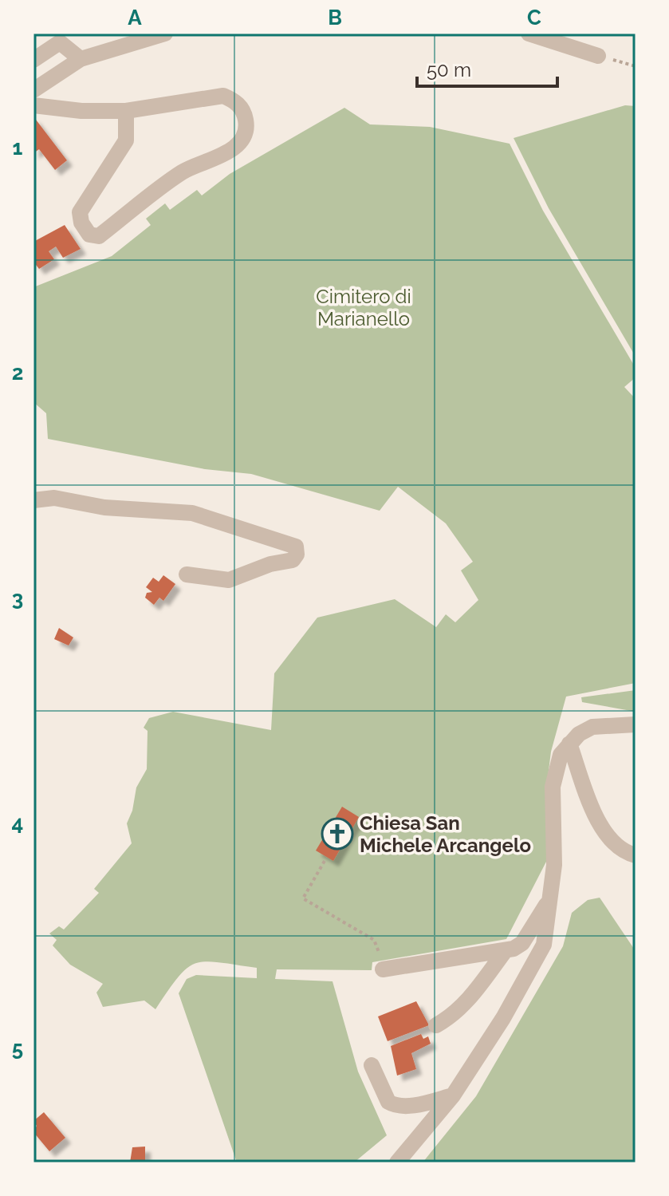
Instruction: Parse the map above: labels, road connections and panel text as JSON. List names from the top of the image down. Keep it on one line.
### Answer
{"parks":["Cimitero di Marianello"],"places":{"church":["Chiesa San Michele Arcangelo"]},"scale_bar":"50 m","grid":{"columns":["A","B","C"],"rows":["1","2","3","4","5"]}}
